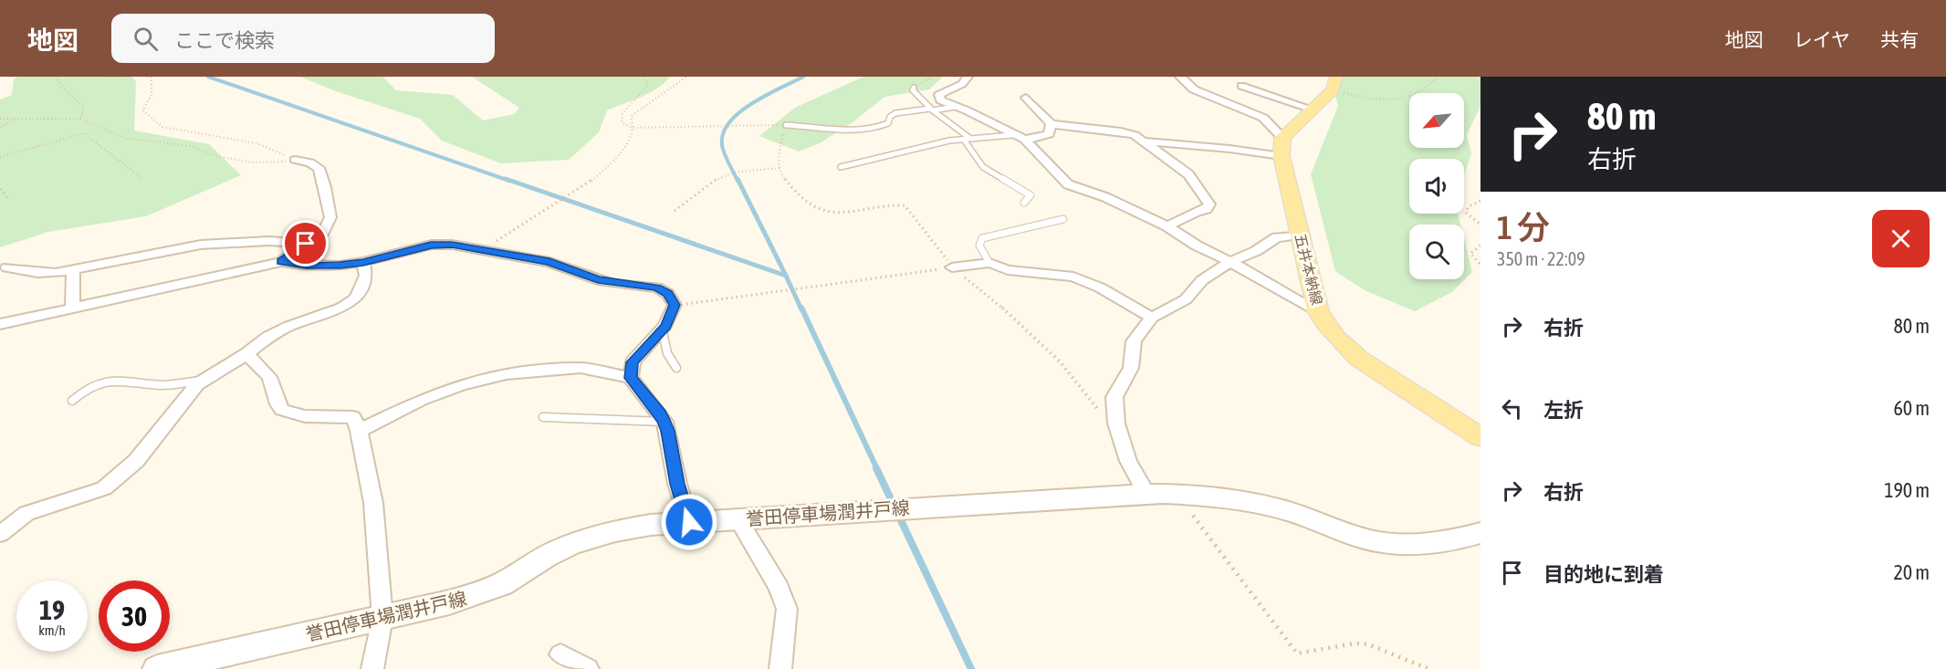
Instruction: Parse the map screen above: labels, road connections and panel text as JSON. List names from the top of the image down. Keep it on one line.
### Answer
{"streets":{"main road":["五井本納線","誉田停車場潤井戸線"]},"north":"bottom left","page":{"header":"地図","search":"ここで検索","nav":["地図","レイヤ","共有"],"turn":["80 m","右折"],"heading":["1 分","350 m · 22:09"],"list":[{"name":"右折","value":"80 m"},{"name":"左折","value":"60 m"},{"name":"右折","value":"190 m"},{"name":"目的地に到着","value":"20 m"}],"speed":"19 km/h","limit":"30"}}
